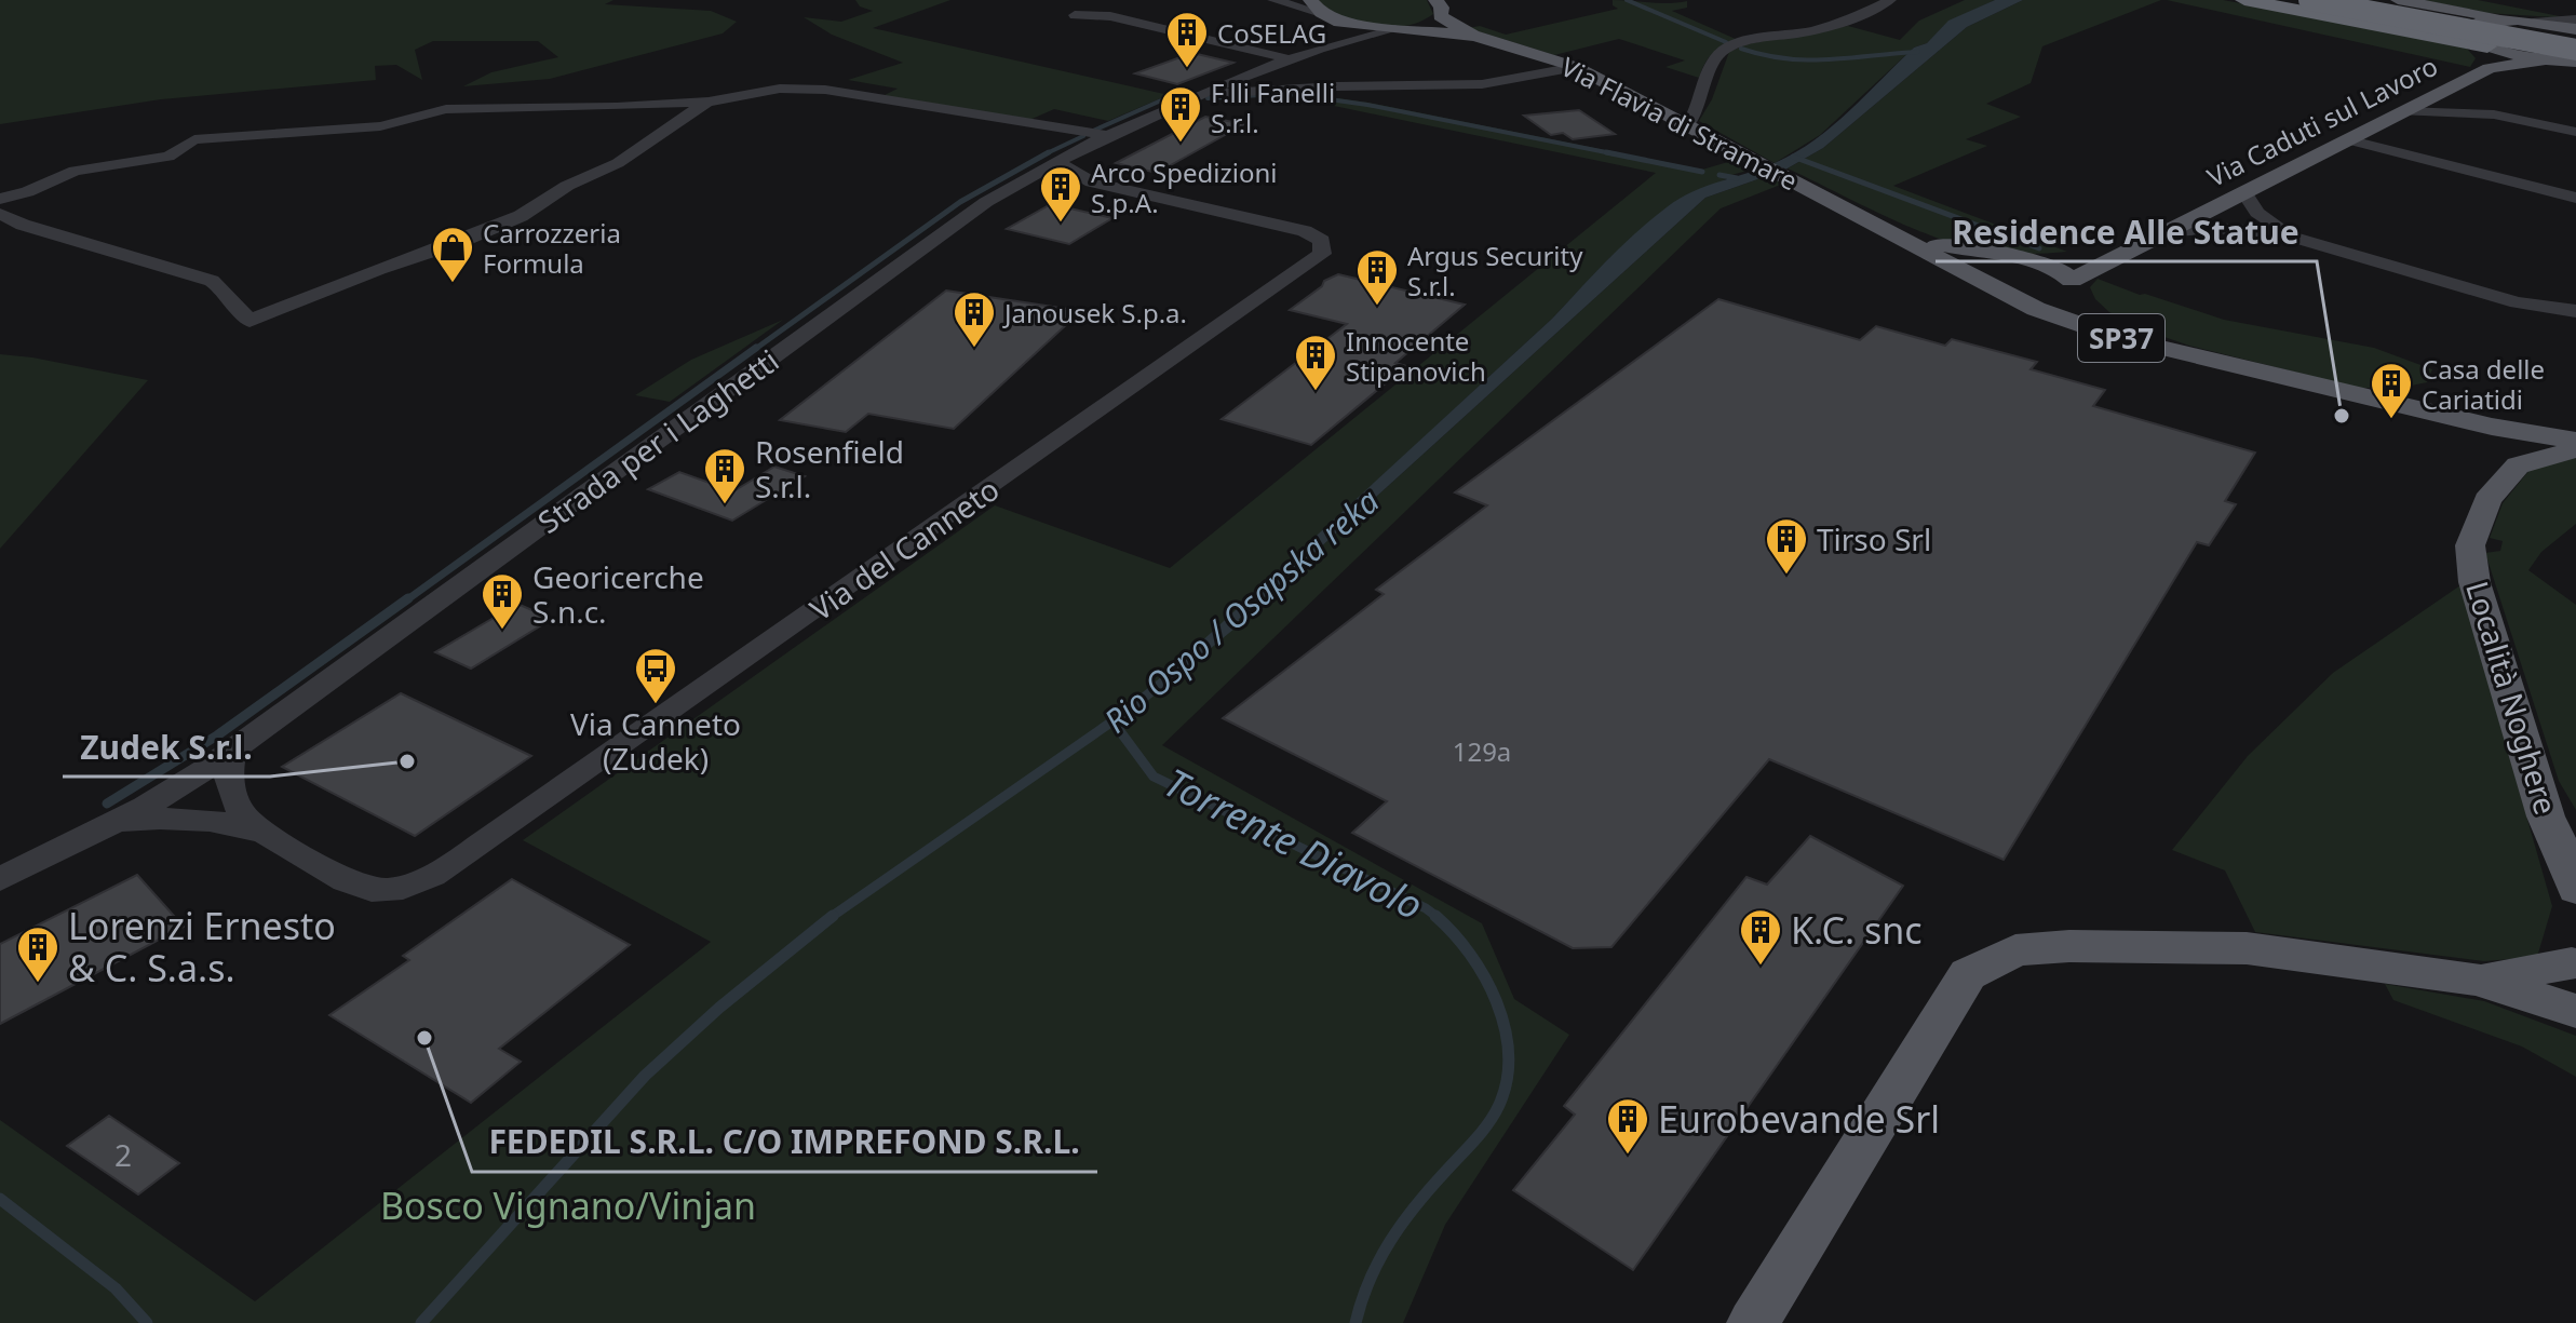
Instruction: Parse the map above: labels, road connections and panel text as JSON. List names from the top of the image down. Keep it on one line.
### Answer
{"streets":{"main road":["Via Caduti sul Lavoro","Via Flavia di Stramare","SP37","Località Noghere"],"street":["Strada per i Laghetti","Via del Canneto"]},"crossings":[["Via Caduti sul Lavoro","Via Flavia di Stramare"],["Via Flavia di Stramare","Strada per i Laghetti"],["Strada per i Laghetti","Via del Canneto"]],"water":["Rio Ospo / Osapska reka","Torrente Diavolo"],"parks":["Bosco Vignano/Vinjan"],"places":{"building":["CoSELAG","F.lli Fanelli S.r.l.","Arco Spedizioni S.p.A.","Argus Security S.r.l.","Janousek S.p.a.","Innocente Stipanovich","Casa delle Cariatidi","Rosenfield S.r.l.","Tirso Srl","Georicerche S.n.c.","K.C. snc","Lorenzi Ernesto & C. S.a.s.","Eurobevande Srl"],"shop":["Carrozzeria Formula"],"other":["Residence Alle Statue","Zudek S.r.l.","FEDEDIL S.R.L. C/O IMPREFOND S.R.L."],"bus stop":["Via Canneto (Zudek)"]},"house_numbers":["129a","2"]}
